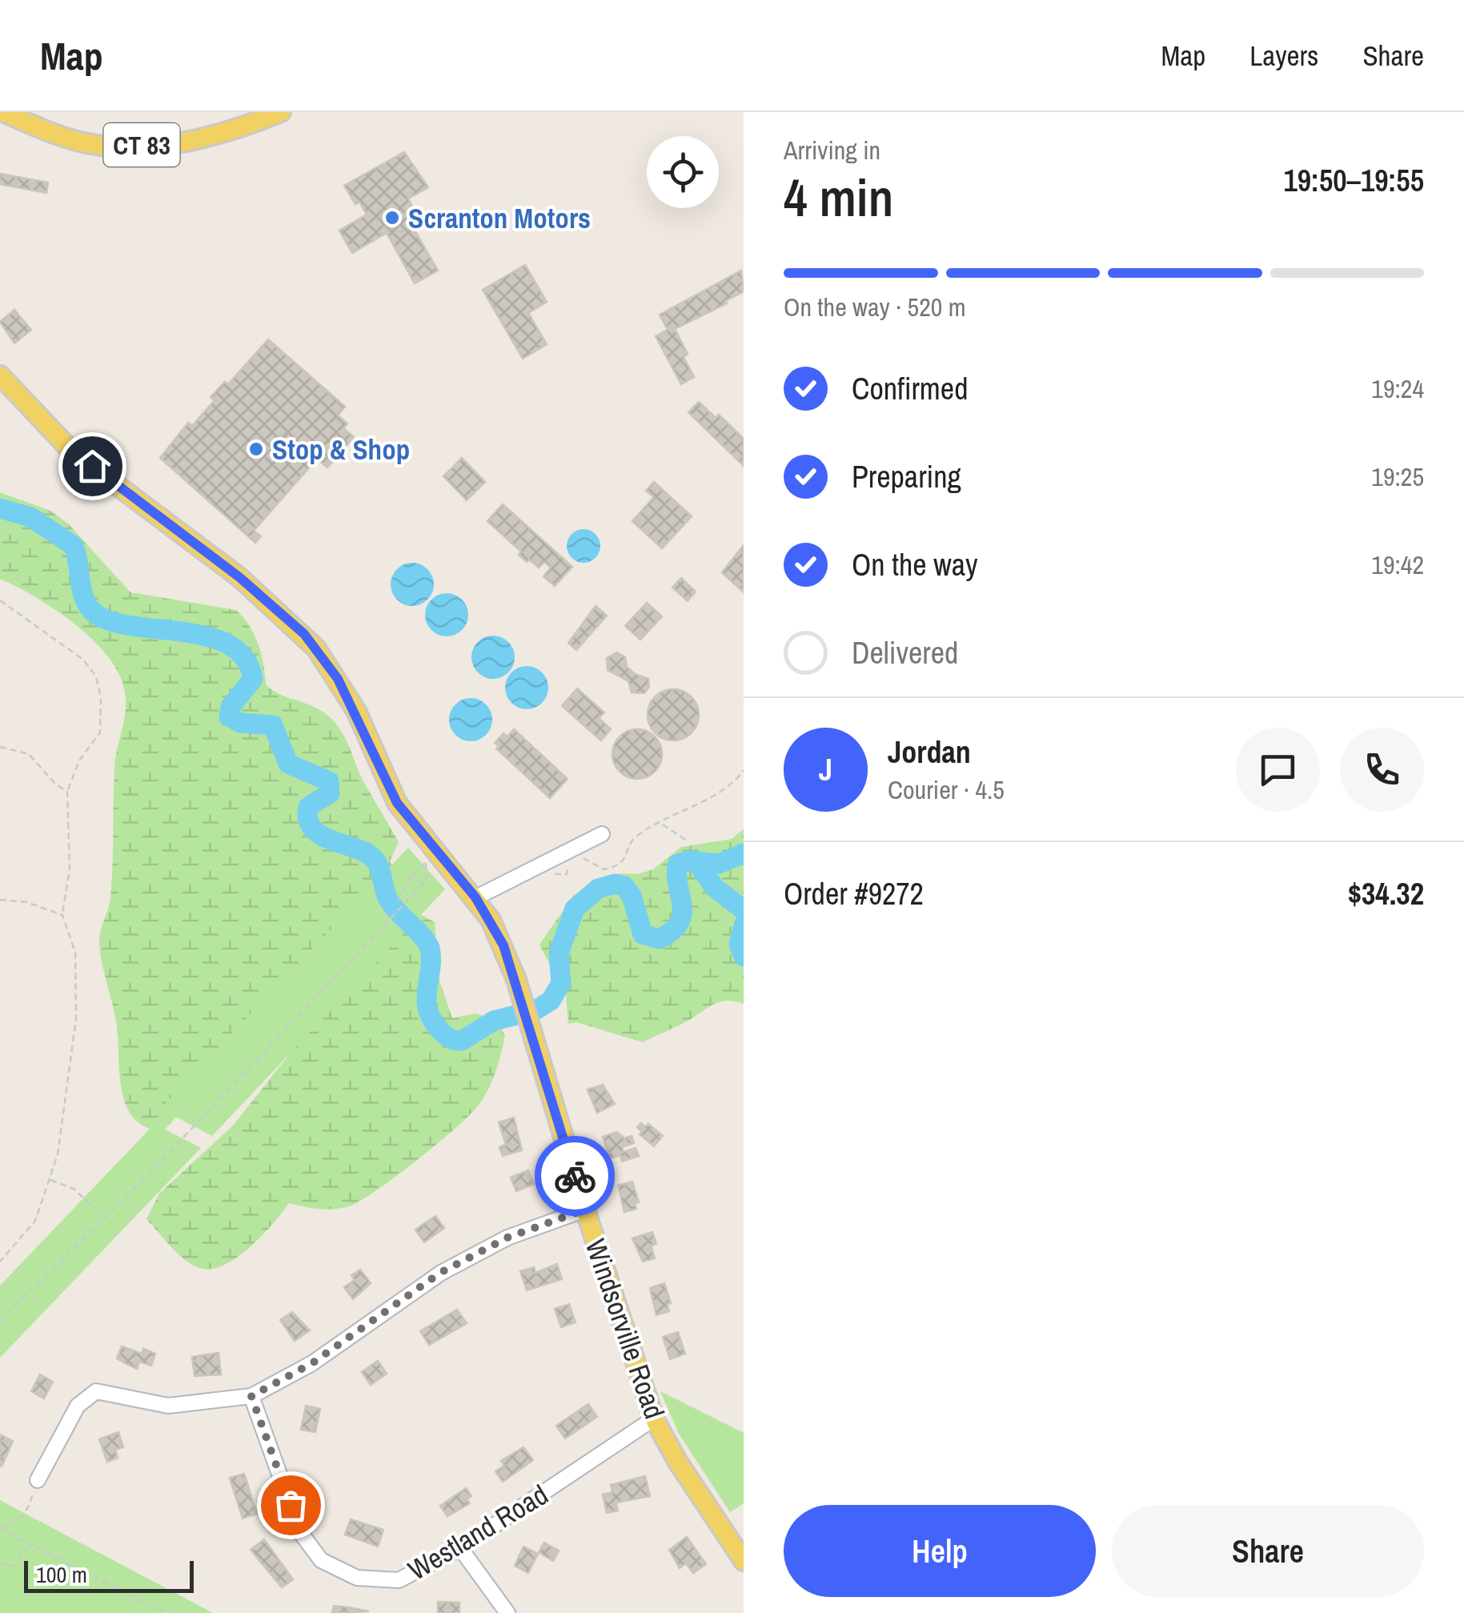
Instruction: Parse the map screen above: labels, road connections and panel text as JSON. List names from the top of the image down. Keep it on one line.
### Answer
{"streets":{"main road":["CT 83","Windsorville Road"],"street":["Westland Road"]},"crossings":[["Windsorville Road","Westland Road"]],"places":["Scranton Motors","Stop & Shop"],"scale_bar":"100 m","page":{"header":"Map","nav":["Map","Layers","Share"],"heading":["4 min","Arriving in","19:50–19:55"],"panel":["Jordan","Courier · 4.5","Order #9272","$34.32"],"bar":"On the way · 520 m","list":[["Confirmed","19:24"],["Preparing","19:25"],["On the way","19:42"],"Delivered"],"round":"J","buttons":["Help","Share"],"scale":"100 m"}}
